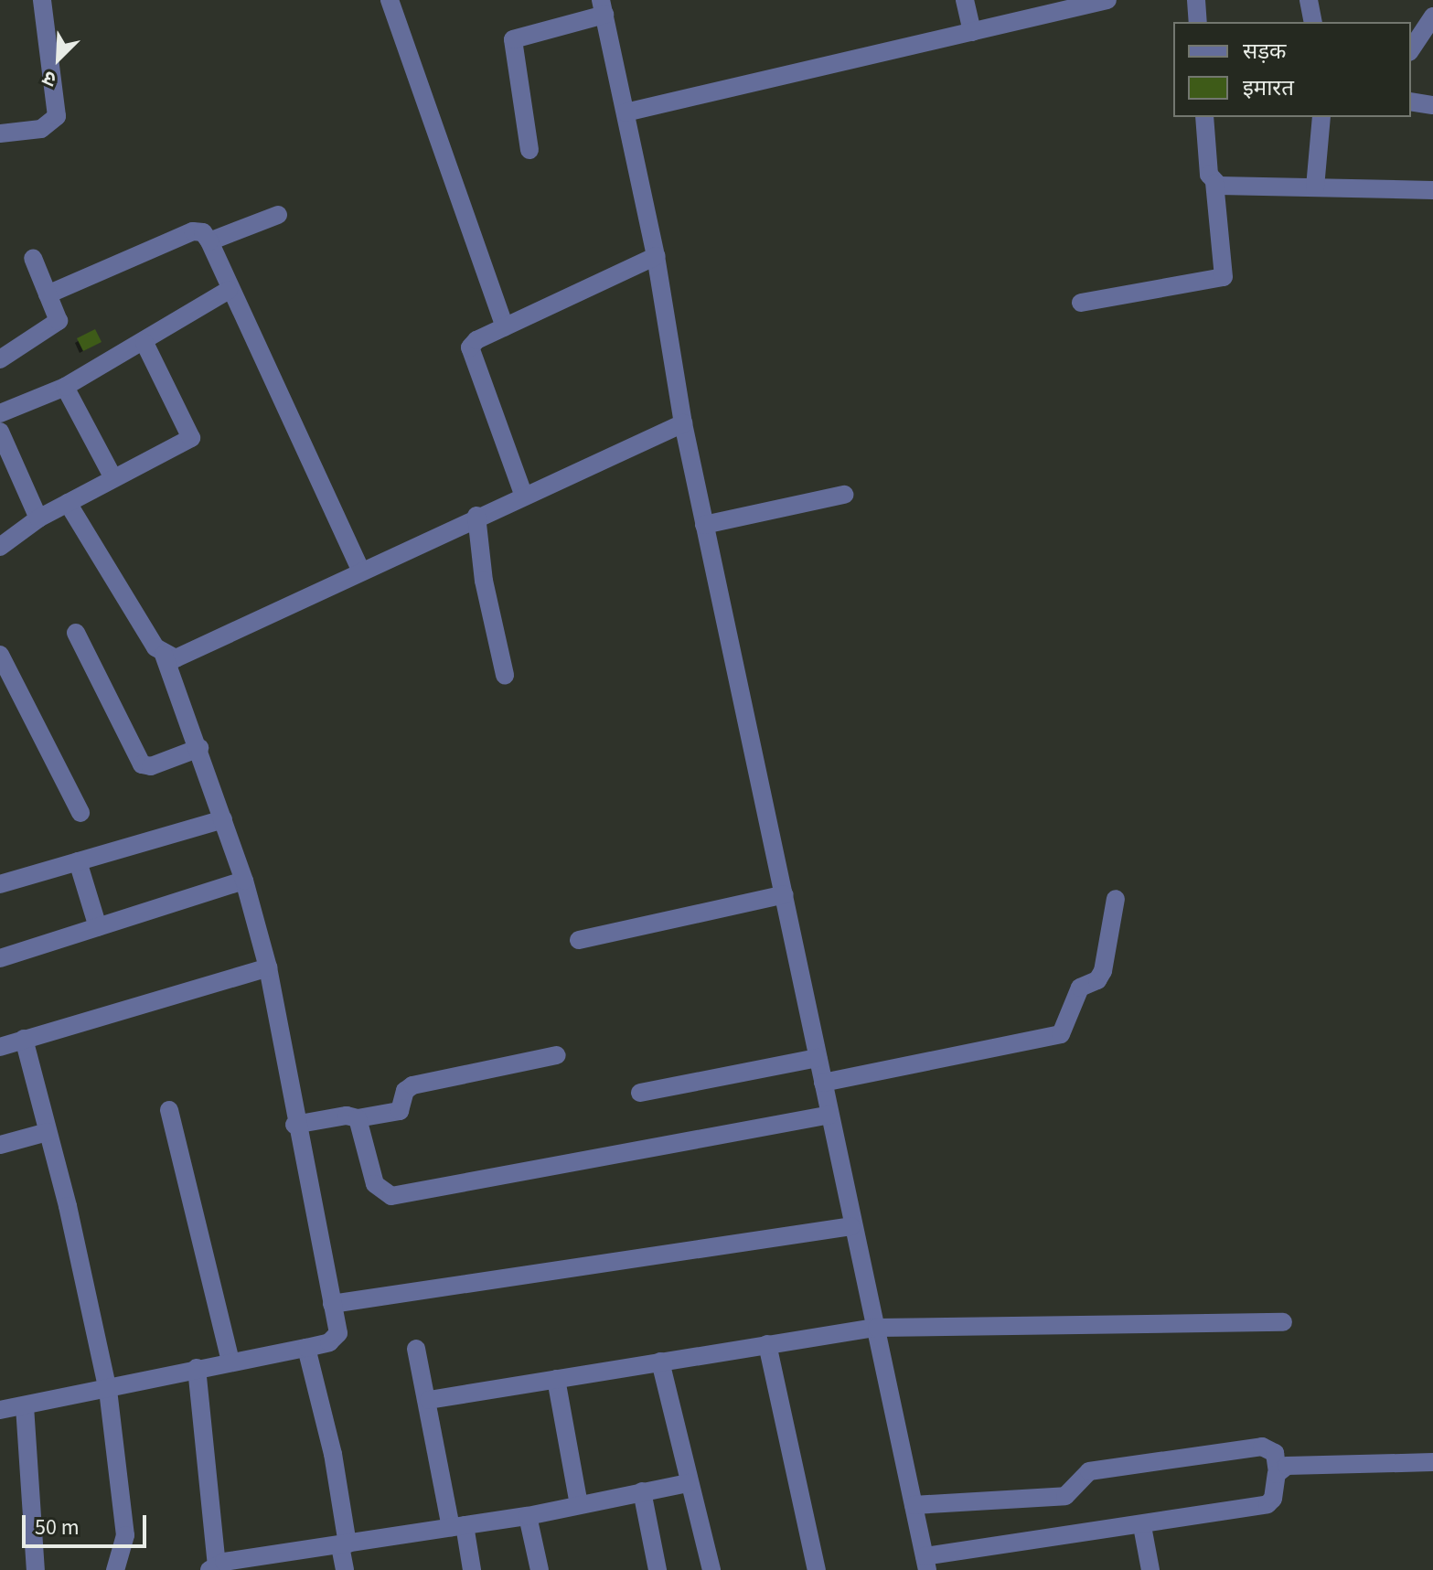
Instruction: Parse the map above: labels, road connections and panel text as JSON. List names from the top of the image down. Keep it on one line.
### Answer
{"legend":["सड़क","इमारत"],"scale_bar":"50 m","north":"bottom left"}
